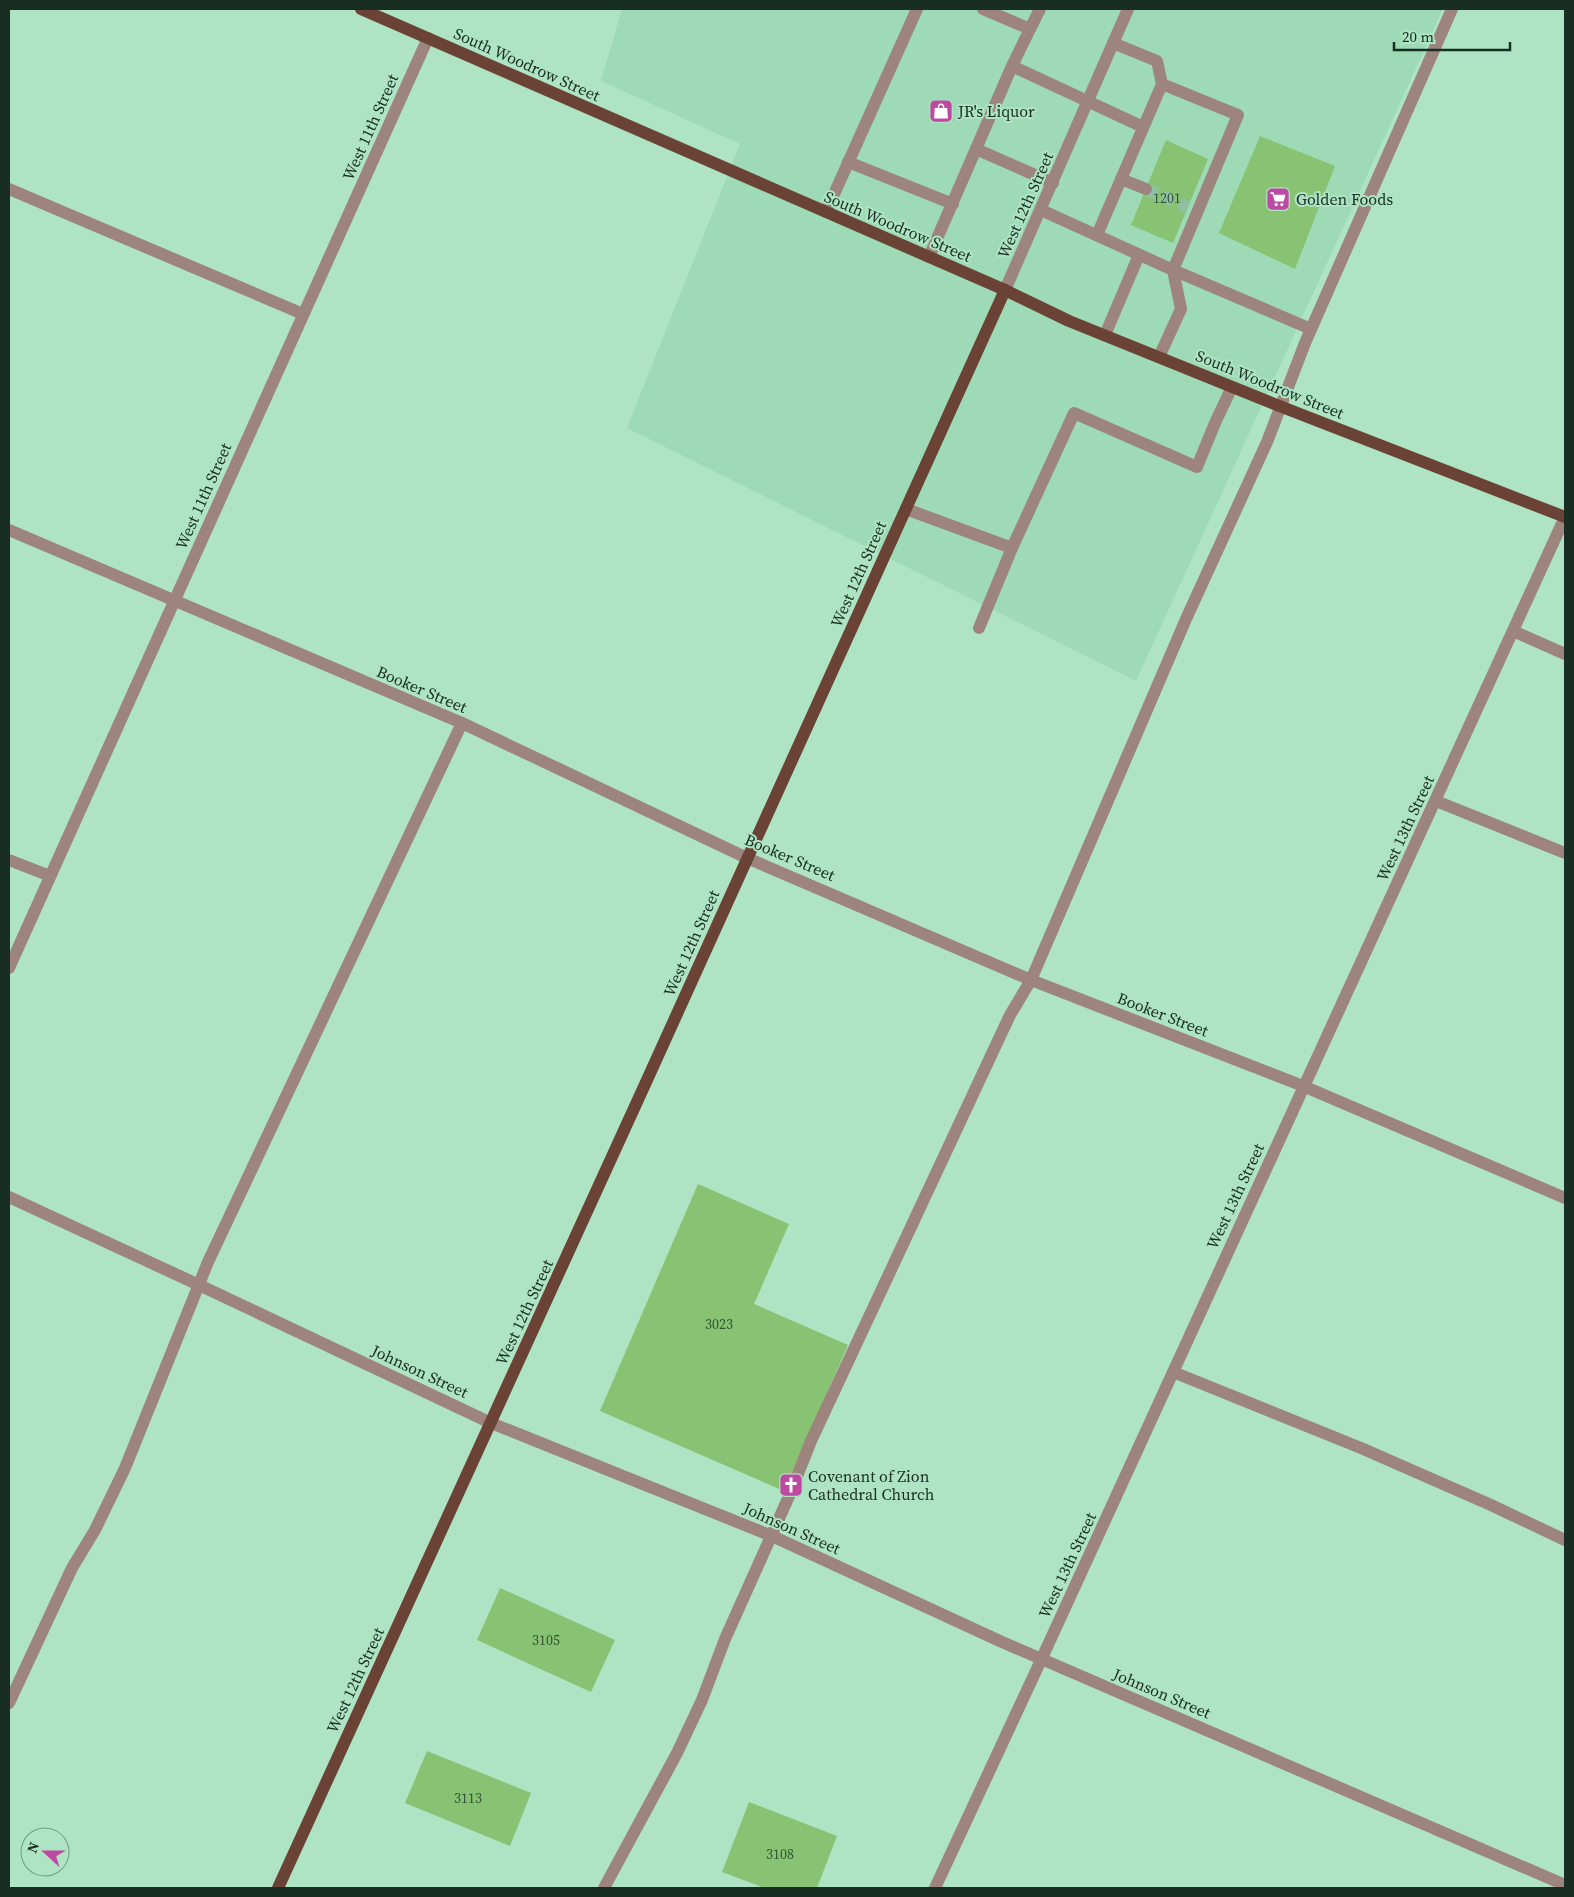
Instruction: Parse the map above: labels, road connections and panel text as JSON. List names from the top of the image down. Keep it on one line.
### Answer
{"streets":{"main road":["South Woodrow Street","West 12th Street"],"street":["West 11th Street","Booker Street","West 13th Street","Johnson Street"]},"crossings":[["South Woodrow Street","West 11th Street"],["South Woodrow Street","West 12th Street"],["South Woodrow Street","West 13th Street"],["West 11th Street","Booker Street"],["West 12th Street","Booker Street"],["West 12th Street","Johnson Street"],["Booker Street","West 13th Street"],["West 13th Street","Johnson Street"]],"places":{"shop":["JR's Liquor"],"supermarket":["Golden Foods"],"church":["Covenant of Zion Cathedral Church"]},"house_numbers":["1201","3023","3105","3113","3108"],"scale_bar":"20 m","north":"left"}
